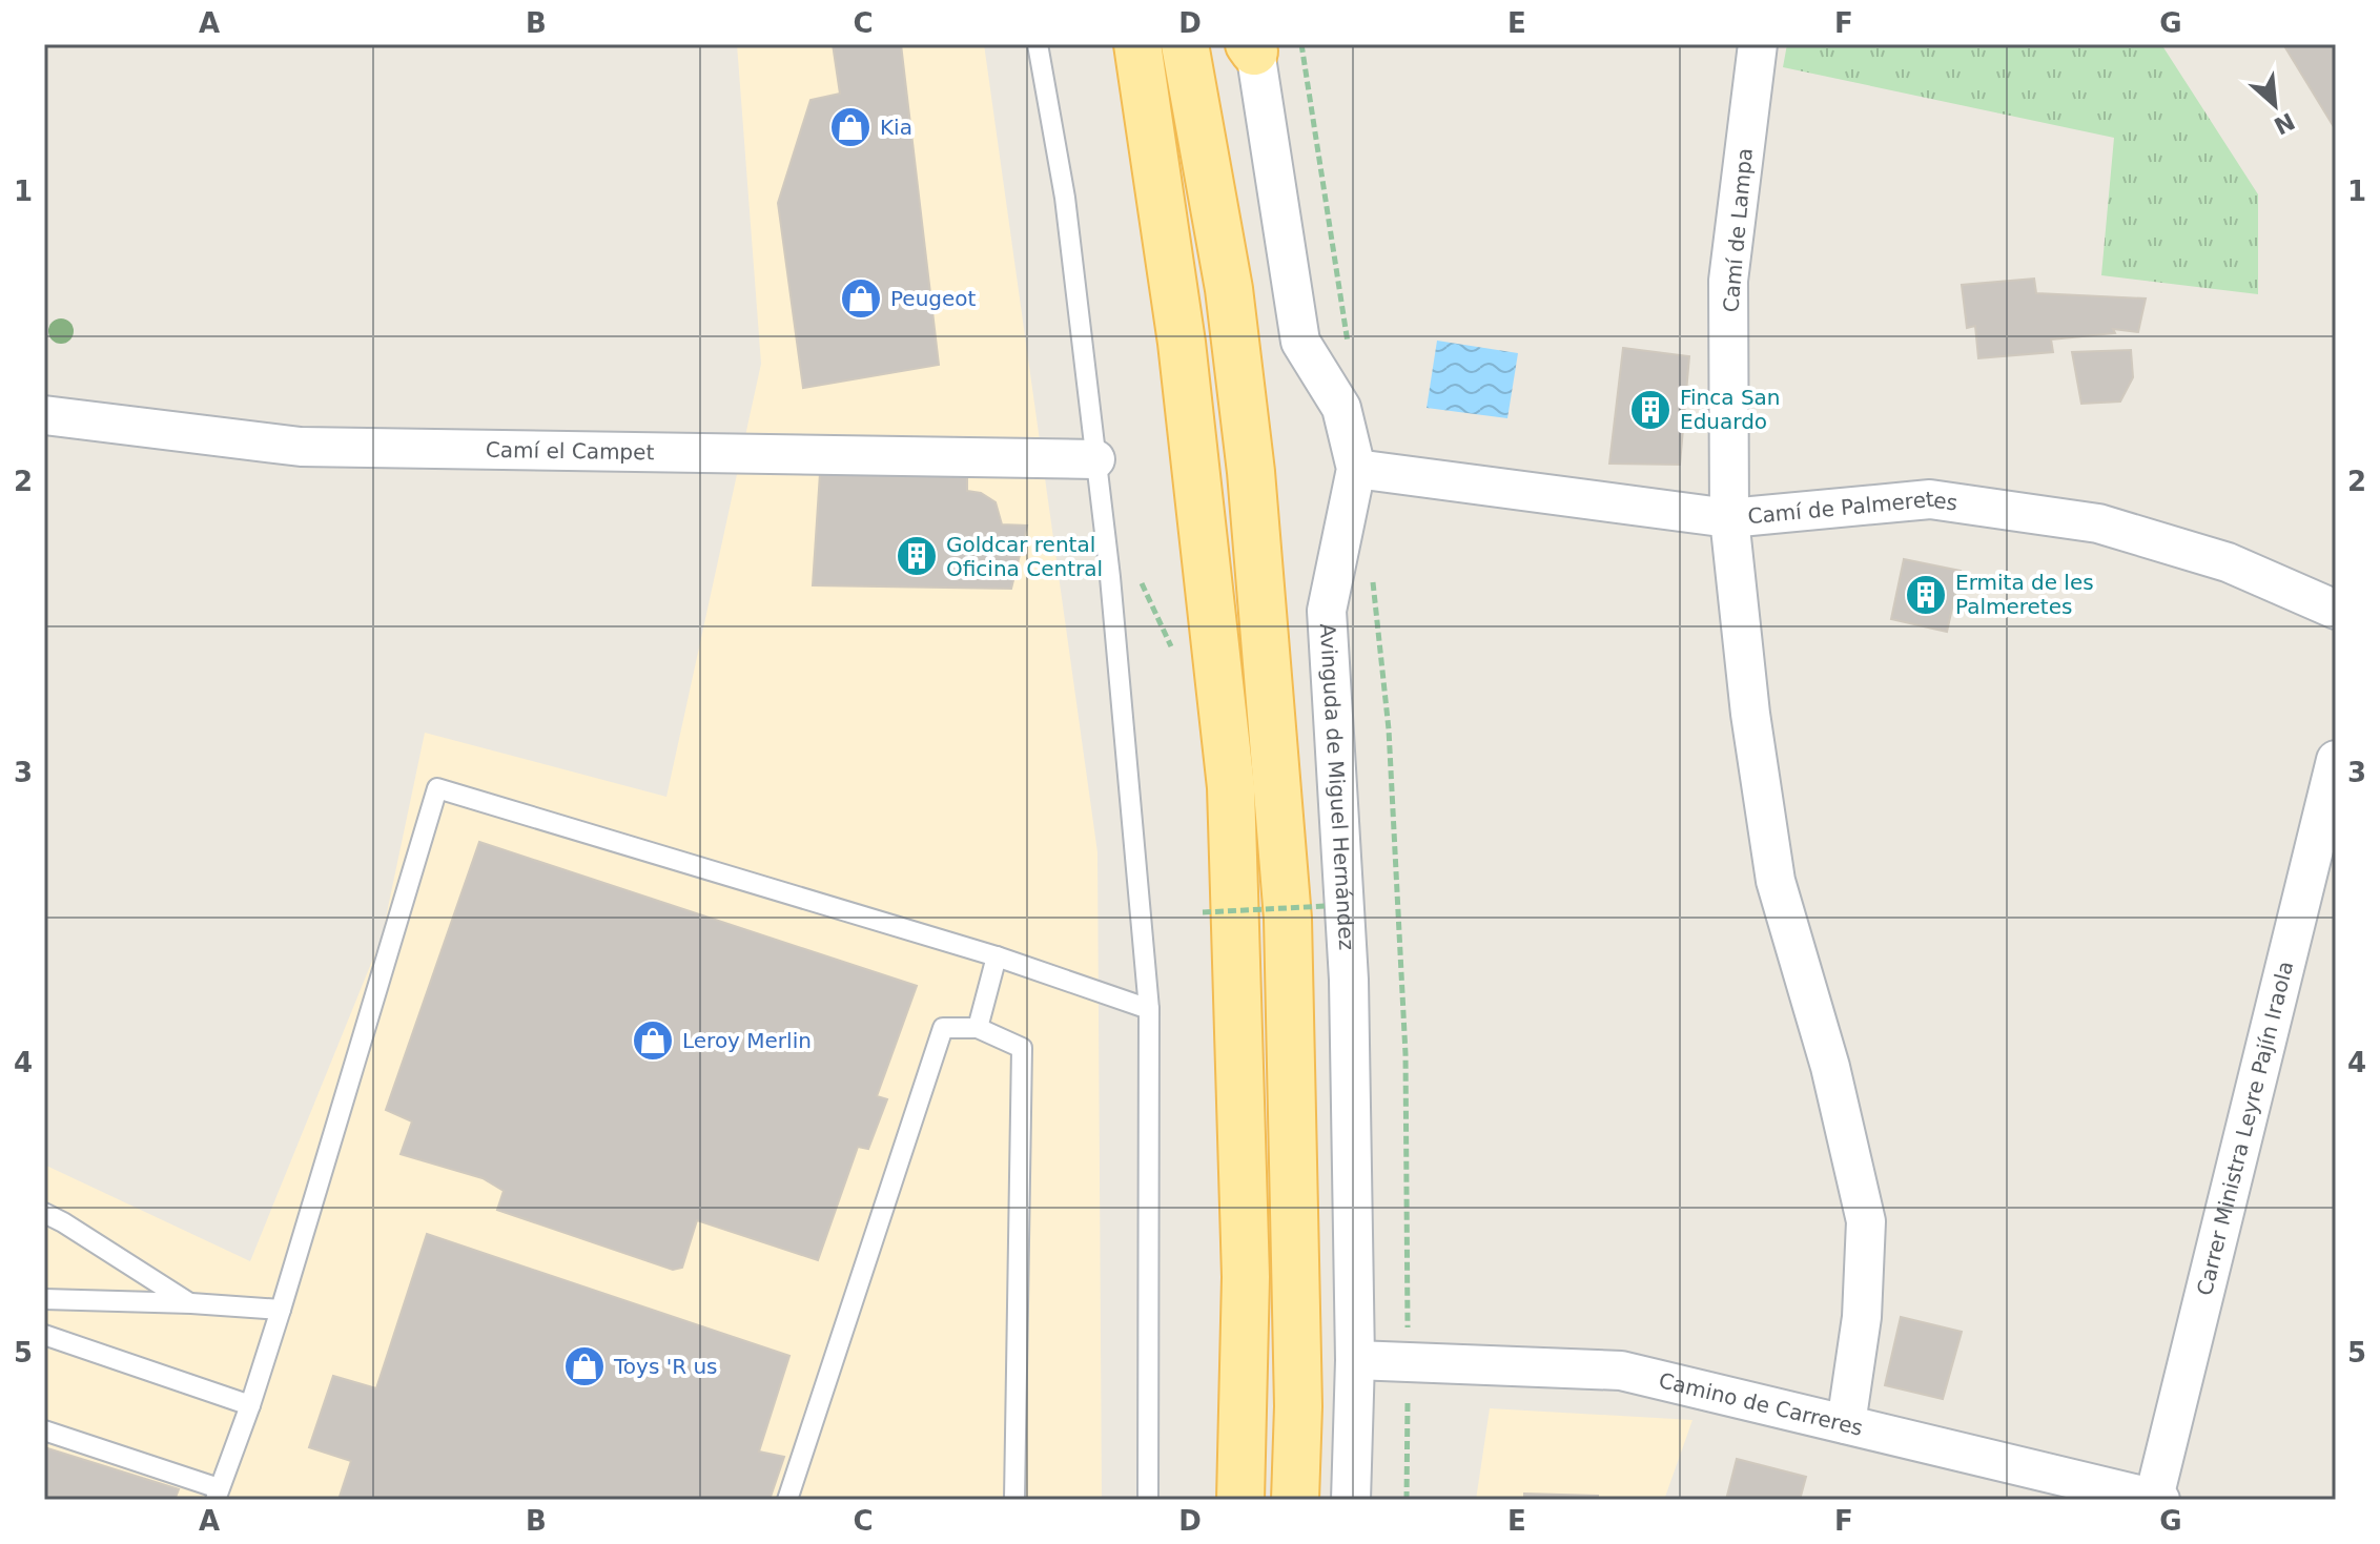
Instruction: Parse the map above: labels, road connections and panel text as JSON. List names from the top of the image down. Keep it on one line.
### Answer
{"streets":{"street":["Camí de Lampa","Camí el Campet","Camí de Palmeretes","Avinguda de Miguel Hernández","Carrer Ministra Leyre Pajín Iraola","Camino de Carreres"]},"crossings":[["Camí de Lampa","Camí de Palmeretes"],["Camí de Lampa","Camino de Carreres"],["Camí de Palmeretes","Avinguda de Miguel Hernández"],["Avinguda de Miguel Hernández","Camino de Carreres"],["Carrer Ministra Leyre Pajín Iraola","Camino de Carreres"]],"places":{"shop":["Kia","Peugeot","Leroy Merlin","Toys 'R us"],"building":["Finca San Eduardo","Goldcar rental Oficina Central","Ermita de les Palmeretes"]},"north":"bottom right","grid":{"columns":["A","B","C","D","E","F","G"],"rows":["1","2","3","4","5"]}}
